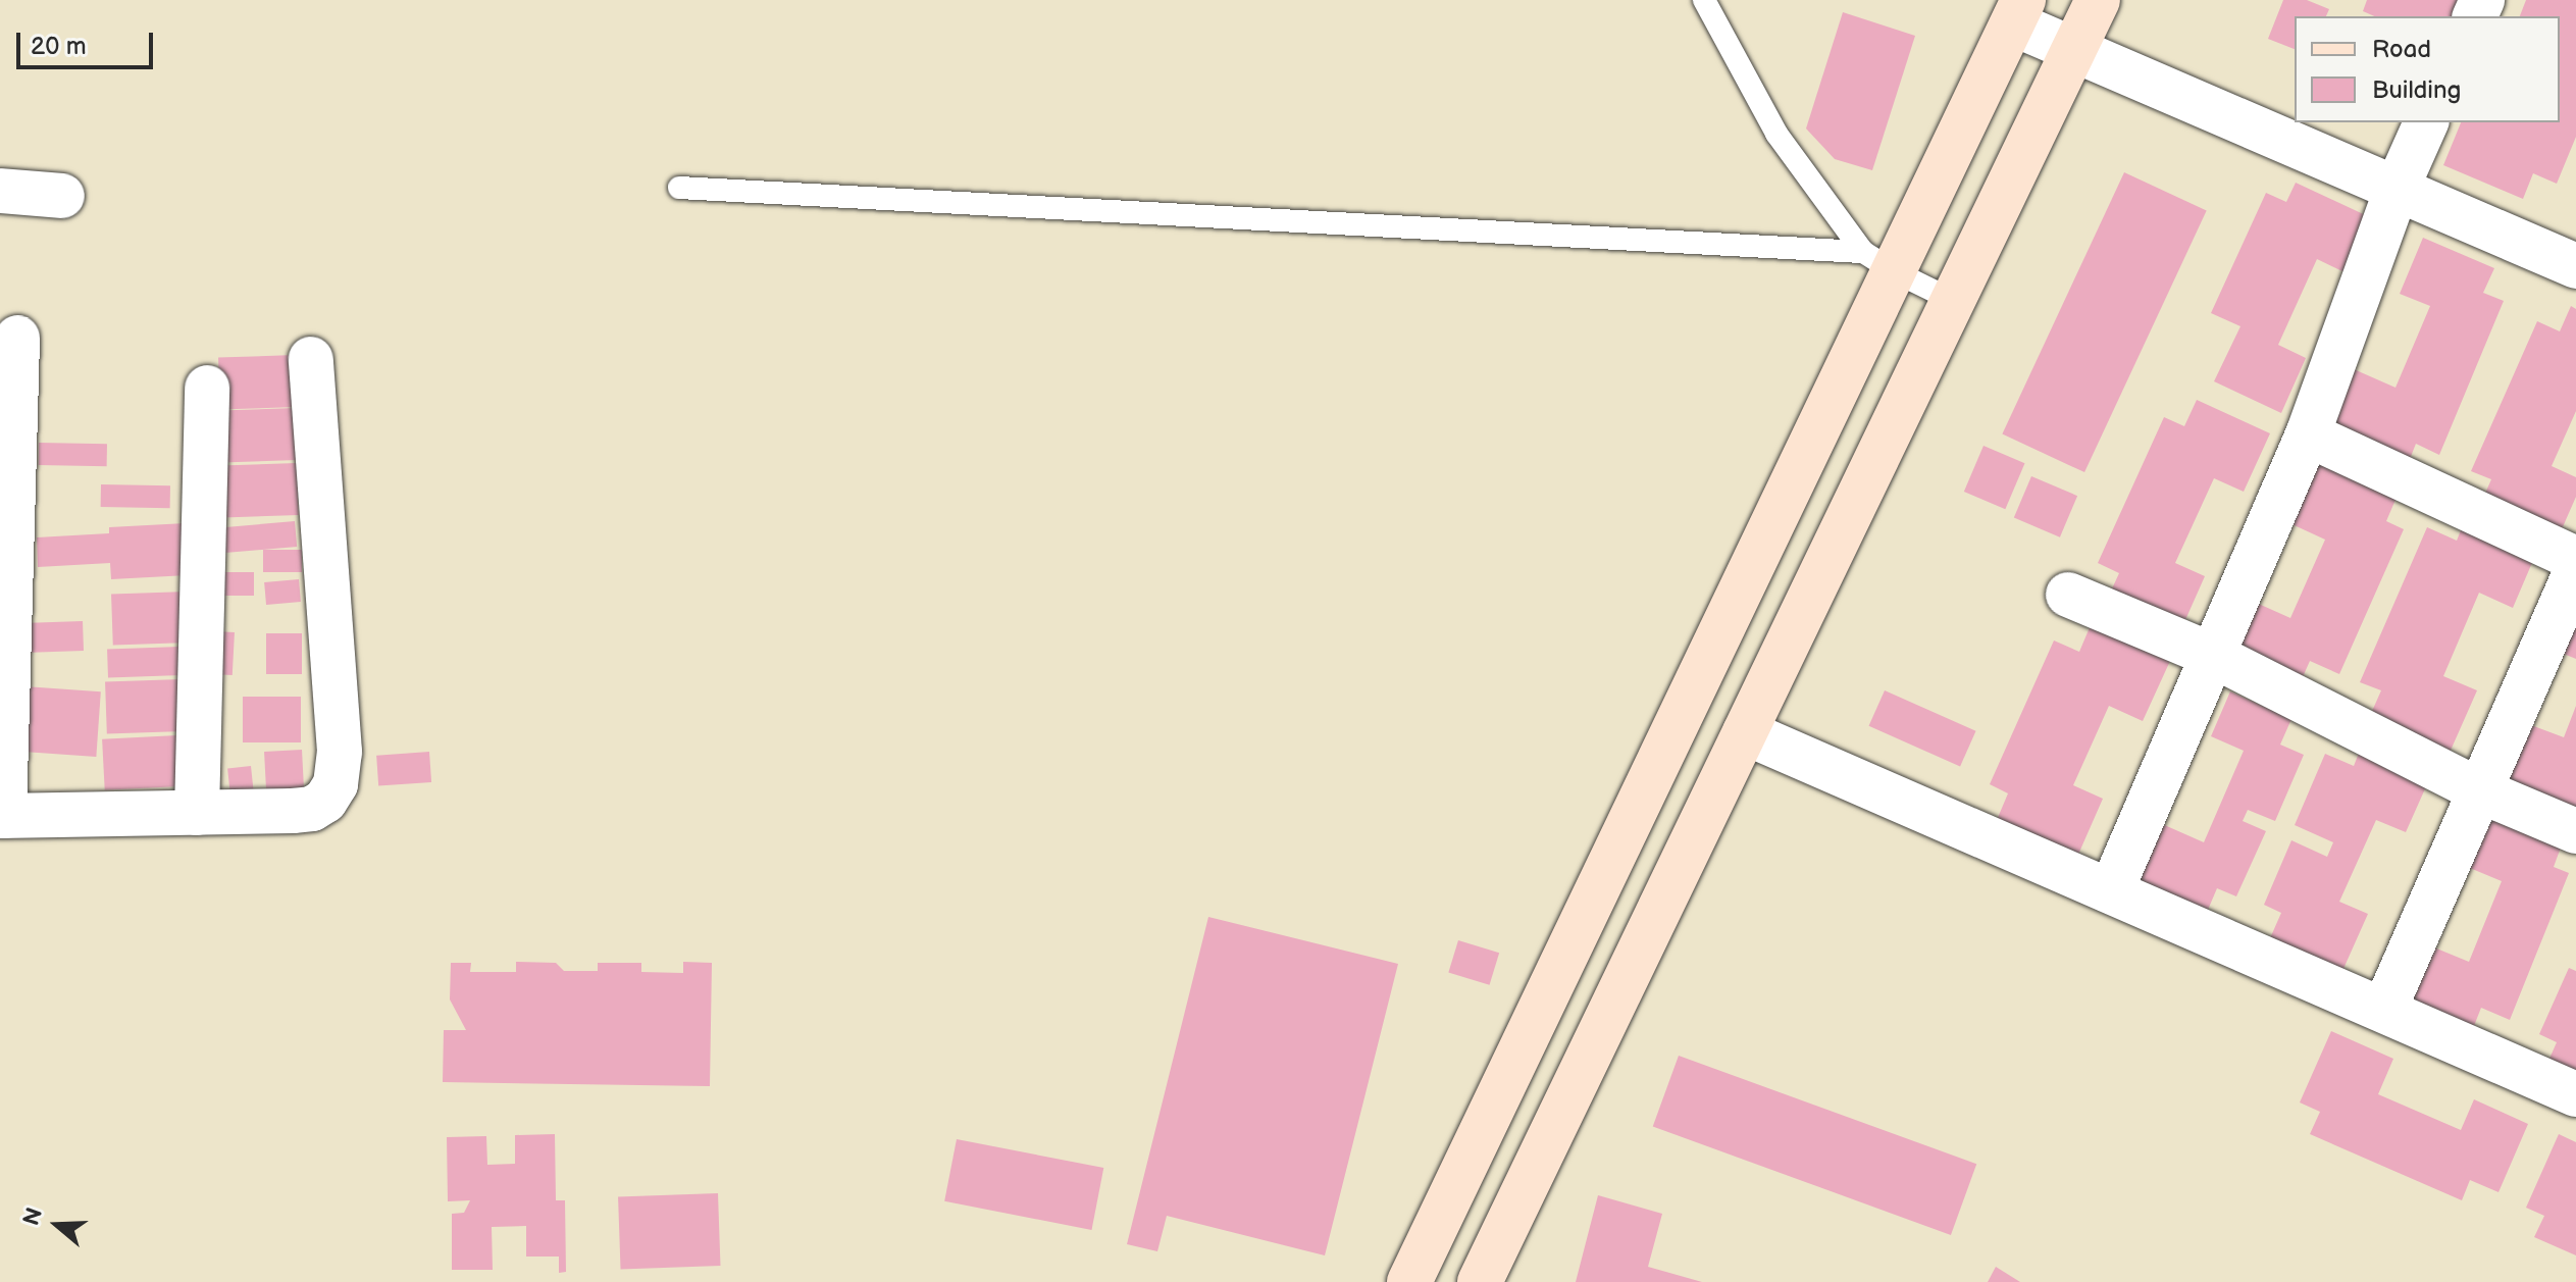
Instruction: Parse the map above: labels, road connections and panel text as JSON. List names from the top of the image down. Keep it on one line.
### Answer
{"legend":["Road","Building"],"scale_bar":"20 m","north":"left"}
